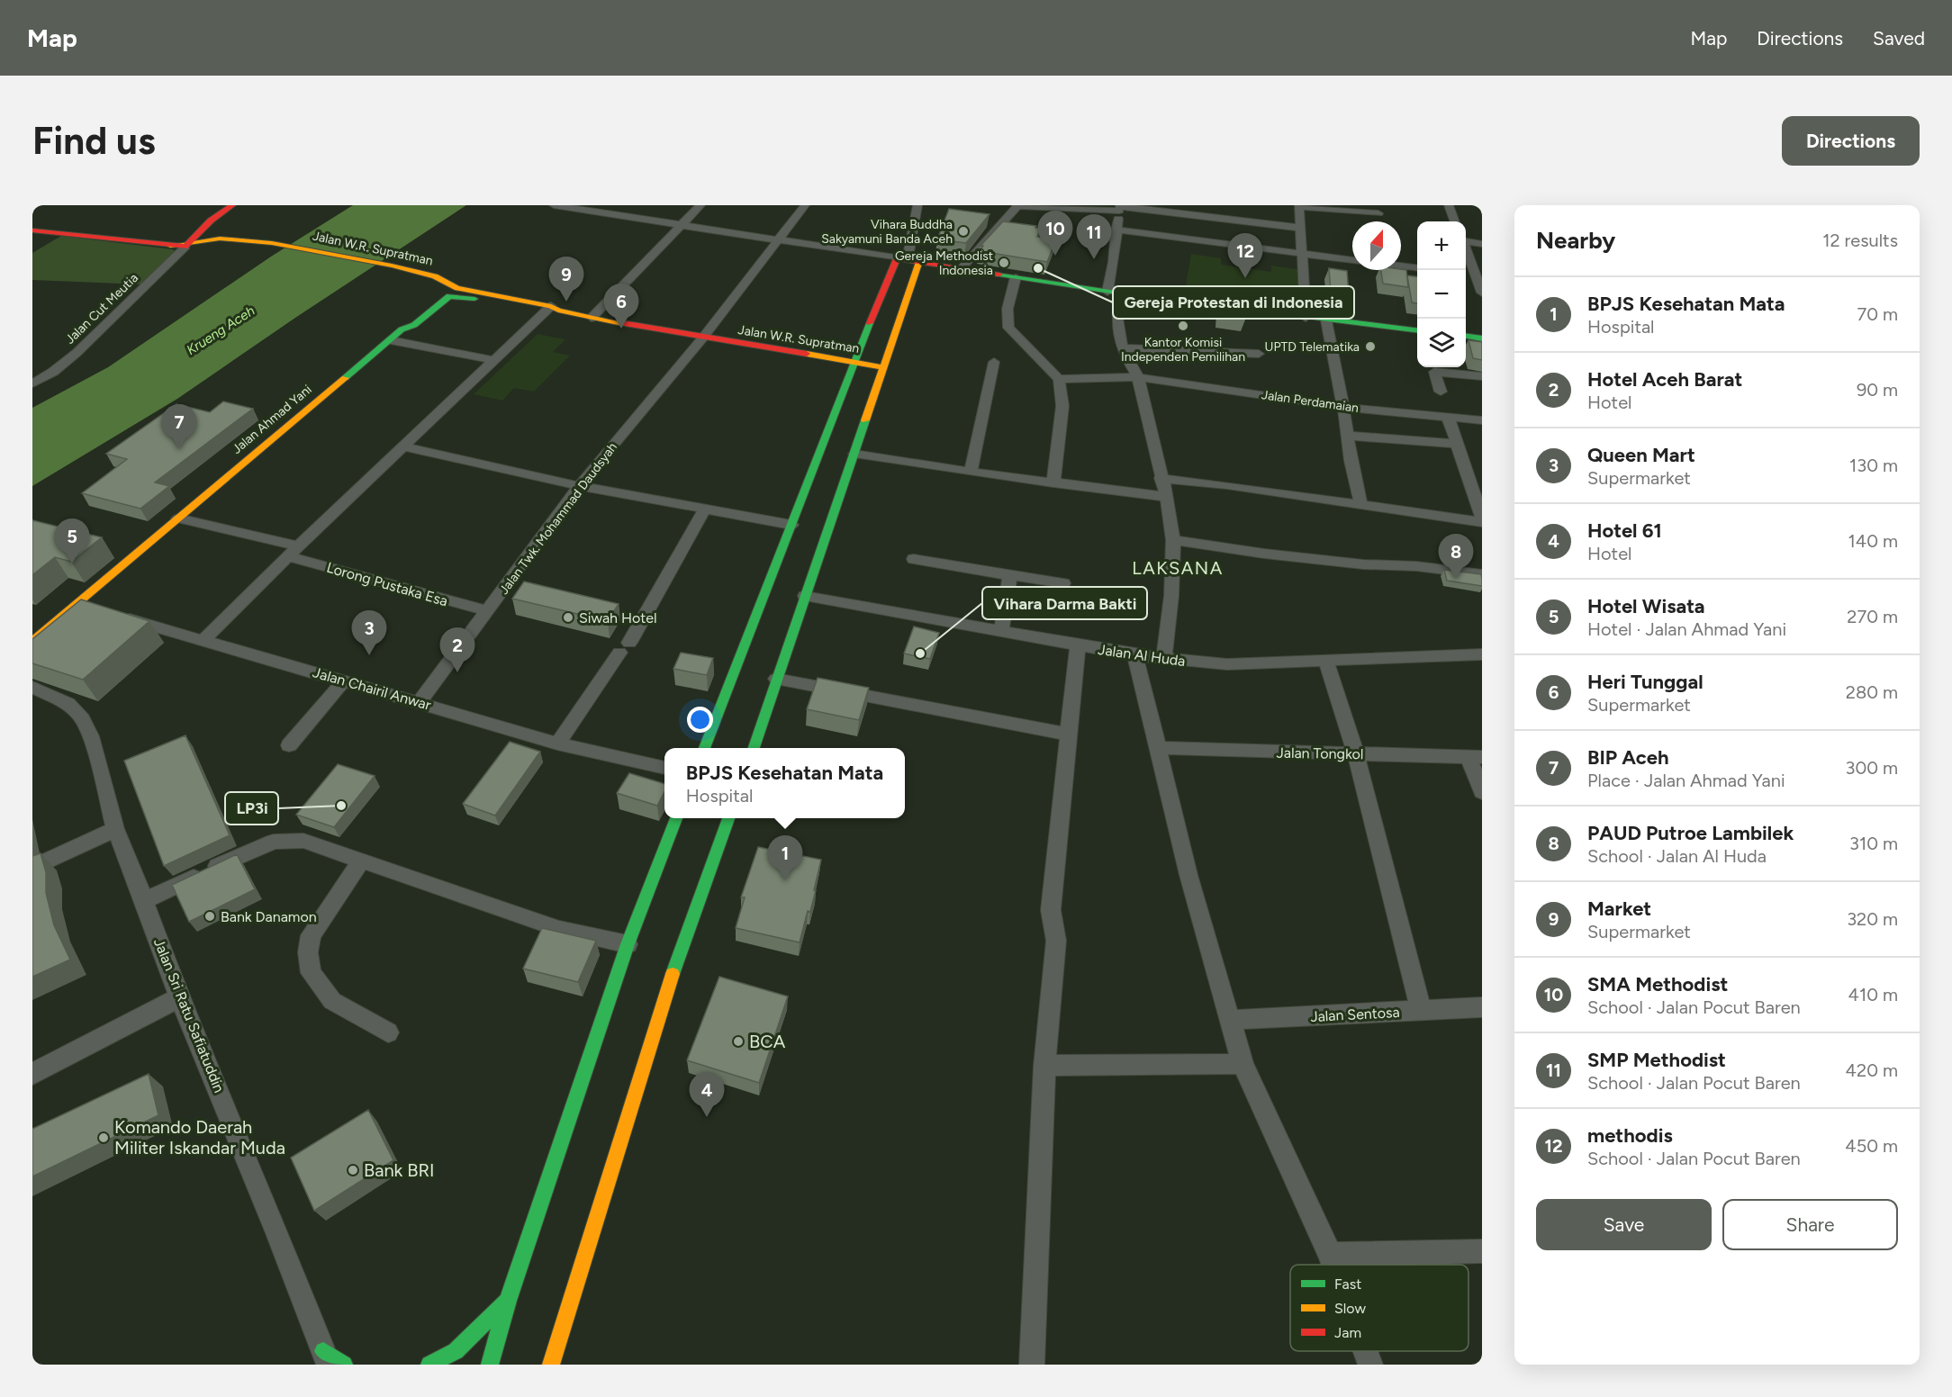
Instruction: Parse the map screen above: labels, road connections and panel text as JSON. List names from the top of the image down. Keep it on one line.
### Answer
{"streets":{"main road":["Jalan W.R. Supratman","Jalan Ahmad Yani"],"street":["Jalan Cut Meutia","Jalan Perdamaian","Jalan Twk. Mohammad Daudsyah","Lorong Pustaka Esa","Jalan Al Huda","Jalan Chairil Anwar","Jalan Tongkol","Jalan Sentosa","Jalan Sri Ratu Safiatuddin"]},"crossings":[["Jalan W.R. Supratman","Jalan Cut Meutia"],["Jalan W.R. Supratman","Jalan Ahmad Yani"],["Jalan W.R. Supratman","Jalan Twk. Mohammad Daudsyah"],["Jalan Ahmad Yani","Lorong Pustaka Esa"],["Jalan Twk. Mohammad Daudsyah","Lorong Pustaka Esa"],["Jalan Twk. Mohammad Daudsyah","Jalan Chairil Anwar"]],"districts":["LAKSANA"],"water":["Krueng Aceh"],"places":["Vihara Buddha Sakyamuni Banda Aceh","Gereja Methodist Indonesia","Gereja Protestan di Indonesia","Kantor Komisi Independen Pemilihan","UPTD Telematika","Siwah Hotel","Vihara Darma Bakti","LP3i","Bank Danamon","BCA","Komando Daerah Militer Iskandar Muda","Bank BRI"],"legend":["Fast","Slow","Jam"],"north":"top","page":{"header":"Map","nav":["Map","Directions","Saved"],"buttons":["Directions",["Save","Share"]],"title":"Find us","heading":["Nearby","12 results"],"pins":["10","11","12","9","6","7","5","8","3","2","1","4"],"map_buttons":["+","−"],"list":[{"mark":"1","name":"BPJS Kesehatan Mata","note":"Hospital","value":"70 m"},{"mark":"2","name":"Hotel Aceh Barat","note":"Hotel","value":"90 m"},{"mark":"3","name":"Queen Mart","note":"Supermarket","value":"130 m"},{"mark":"4","name":"Hotel 61","note":"Hotel","value":"140 m"},{"mark":"5","name":"Hotel Wisata","note":"Hotel · Jalan Ahmad Yani","value":"270 m"},{"mark":"6","name":"Heri Tunggal","note":"Supermarket","value":"280 m"},{"mark":"7","name":"BIP Aceh","note":"Place · Jalan Ahmad Yani","value":"300 m"},{"mark":"8","name":"PAUD Putroe Lambilek","note":"School · Jalan Al Huda","value":"310 m"},{"mark":"9","name":"Market","note":"Supermarket","value":"320 m"},{"mark":"10","name":"SMA Methodist","note":"School · Jalan Pocut Baren","value":"410 m"},{"mark":"11","name":"SMP Methodist","note":"School · Jalan Pocut Baren","value":"420 m"},{"mark":"12","name":"methodis","note":"School · Jalan Pocut Baren","value":"450 m"}],"popup":["BPJS Kesehatan Mata","Hospital"]}}
